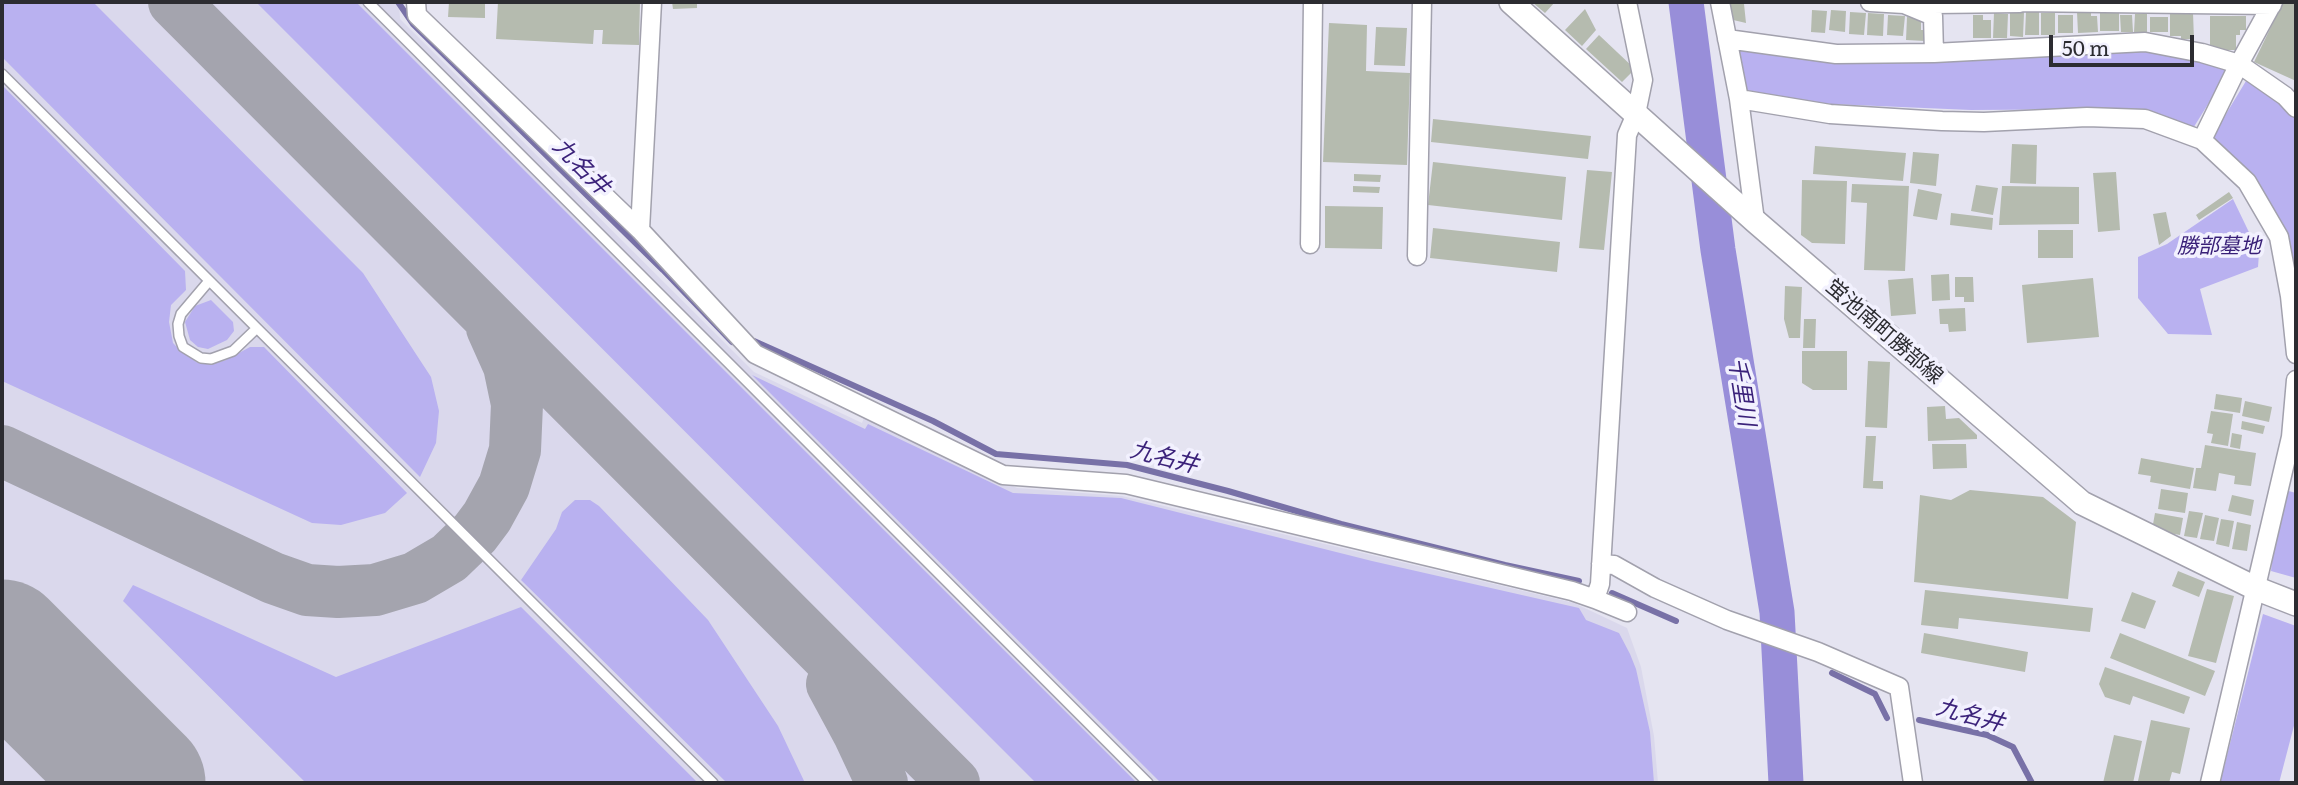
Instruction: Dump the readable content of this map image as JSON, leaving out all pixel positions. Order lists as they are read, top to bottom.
{
  "streets": {
    "street": ["蛍池南町勝部線"]
  },
  "water": ["九名井", "千里川"],
  "parks": ["勝部墓地"],
  "scale_bar": "50 m"
}
